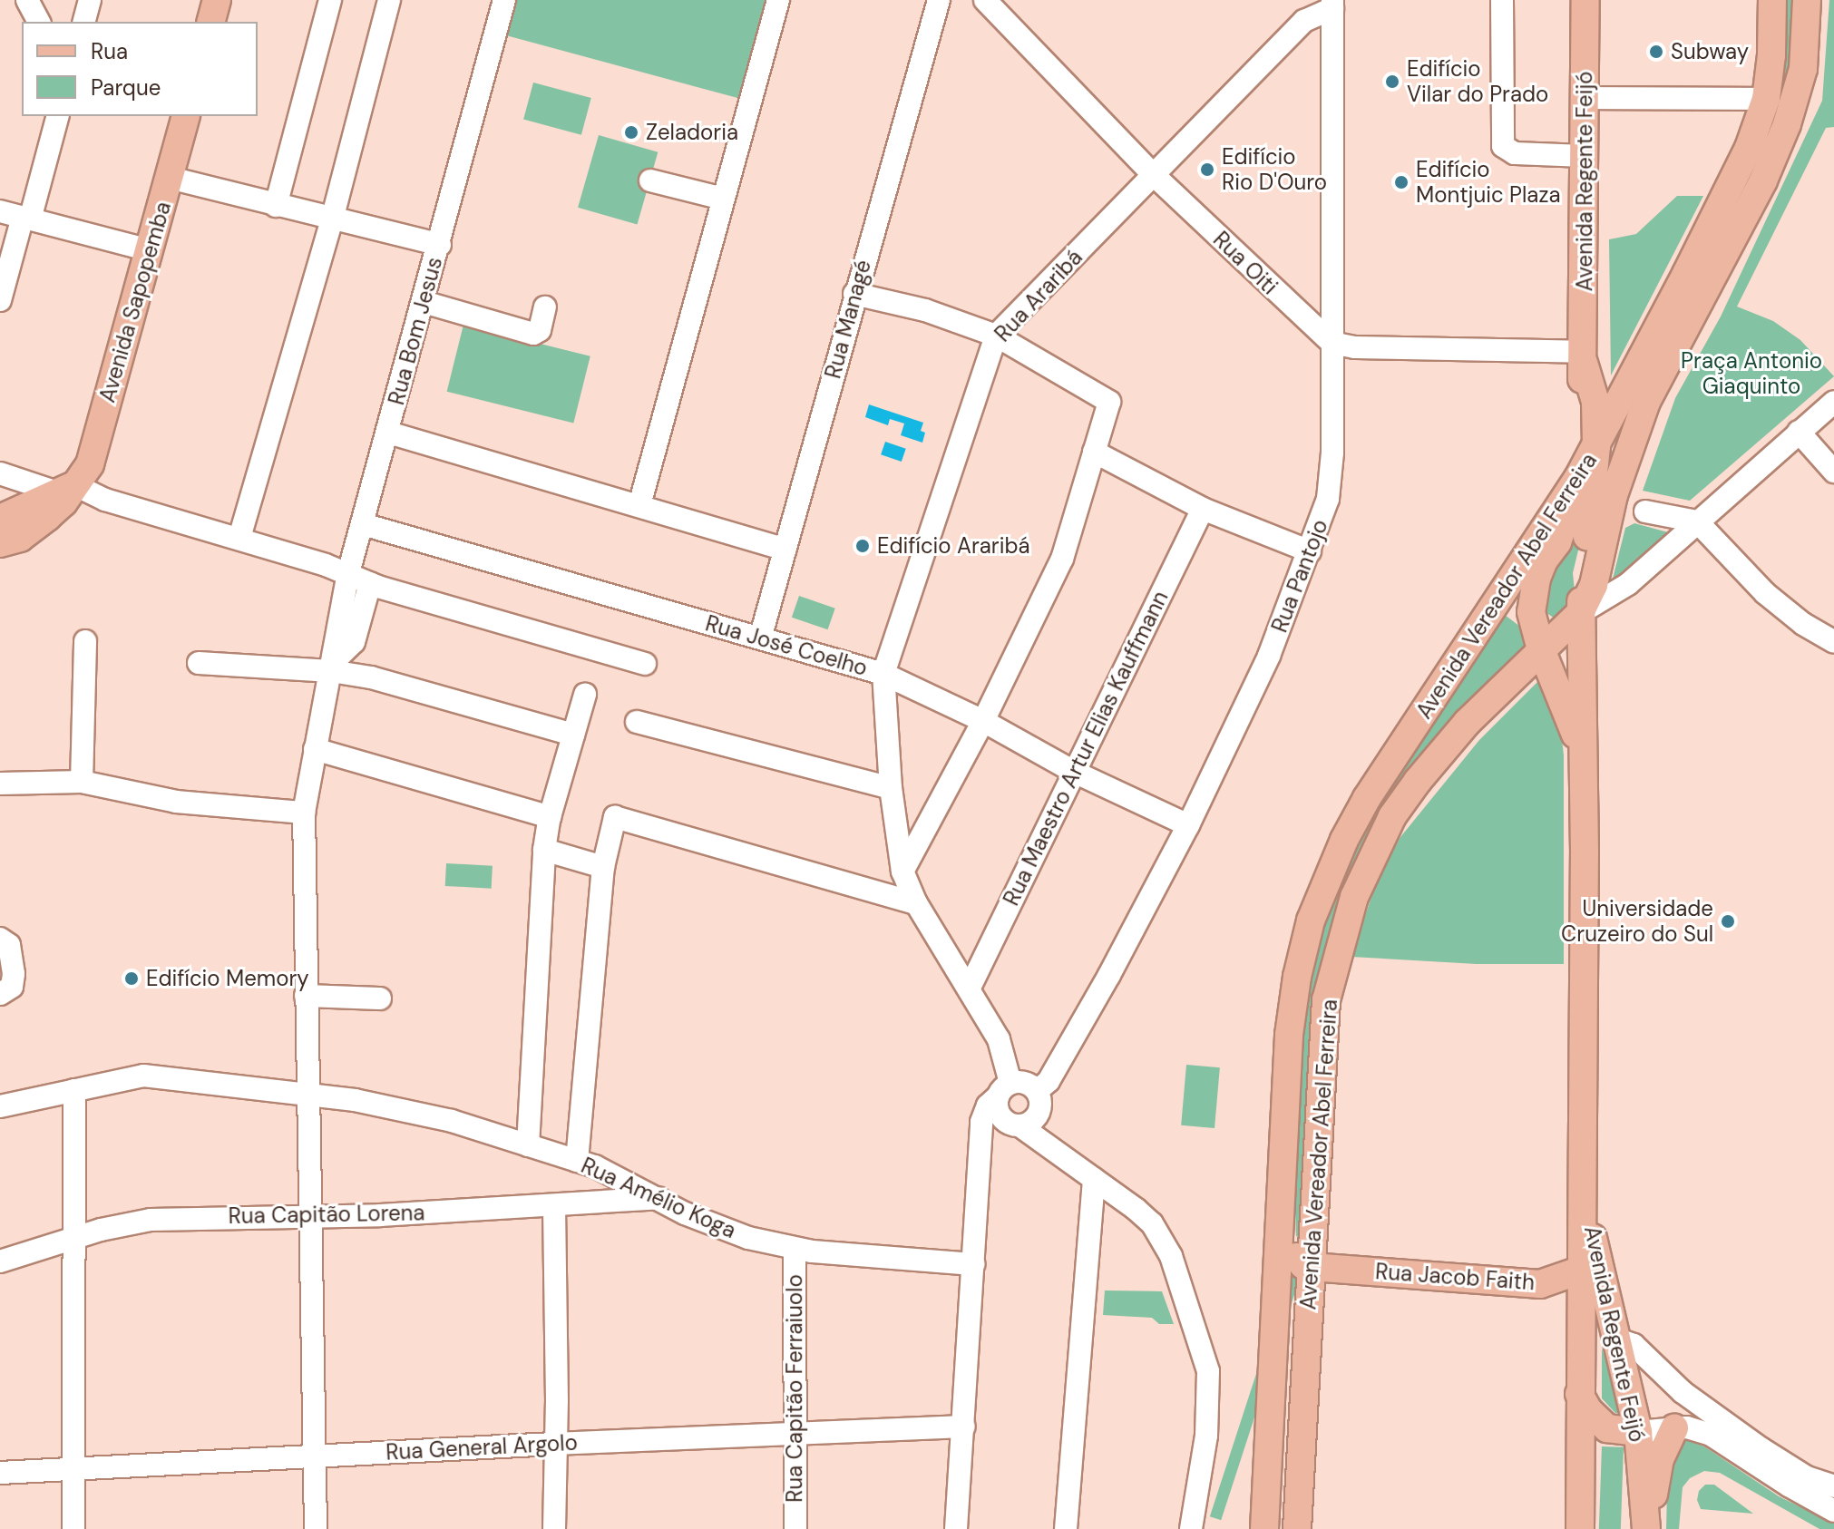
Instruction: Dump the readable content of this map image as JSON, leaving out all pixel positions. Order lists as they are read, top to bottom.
{
  "streets": {
    "main road": [
      "Avenida Regente Feijó",
      "Avenida Sapopemba",
      "Avenida Vereador Abel Ferreira",
      "Rua Jacob Faith"
    ],
    "street": [
      "Rua Oiti",
      "Rua Araribá",
      "Rua Managé",
      "Rua Bom Jesus",
      "Rua Pantojo",
      "Rua José Coelho",
      "Rua Maestro Artur Elias Kauffmann",
      "Rua Amélio Koga",
      "Rua Capitão Lorena",
      "Rua Capitão Ferraiuolo",
      "Rua General Argolo"
    ]
  },
  "crossings": [
    ["Avenida Regente Feijó", "Avenida Vereador Abel Ferreira"],
    ["Avenida Regente Feijó", "Rua Jacob Faith"],
    ["Rua Oiti", "Rua Araribá"],
    ["Rua Oiti", "Rua Pantojo"],
    ["Rua Araribá", "Rua Pantojo"],
    ["Rua Araribá", "Rua José Coelho"],
    ["Rua Managé", "Rua José Coelho"],
    ["Rua Bom Jesus", "Rua José Coelho"],
    ["Rua Bom Jesus", "Rua Amélio Koga"],
    ["Rua Bom Jesus", "Rua Capitão Lorena"],
    ["Rua Bom Jesus", "Rua General Argolo"],
    ["Rua Pantojo", "Rua José Coelho"],
    ["Avenida Vereador Abel Ferreira", "Rua Jacob Faith"],
    ["Rua José Coelho", "Rua Maestro Artur Elias Kauffmann"],
    ["Rua Amélio Koga", "Rua Capitão Lorena"],
    ["Rua Amélio Koga", "Rua Capitão Ferraiuolo"],
    ["Rua Capitão Ferraiuolo", "Rua General Argolo"]
  ],
  "parks": ["Praça Antonio Giaquinto"],
  "places": [
    "Subway",
    "Edifício Vilar do Prado",
    "Zeladoria",
    "Edifício Rio D'Ouro",
    "Edifício Montjuic Plaza",
    "Edifício Araribá",
    "Universidade Cruzeiro do Sul",
    "Edifício Memory"
  ],
  "legend": ["Rua", "Parque"]
}
